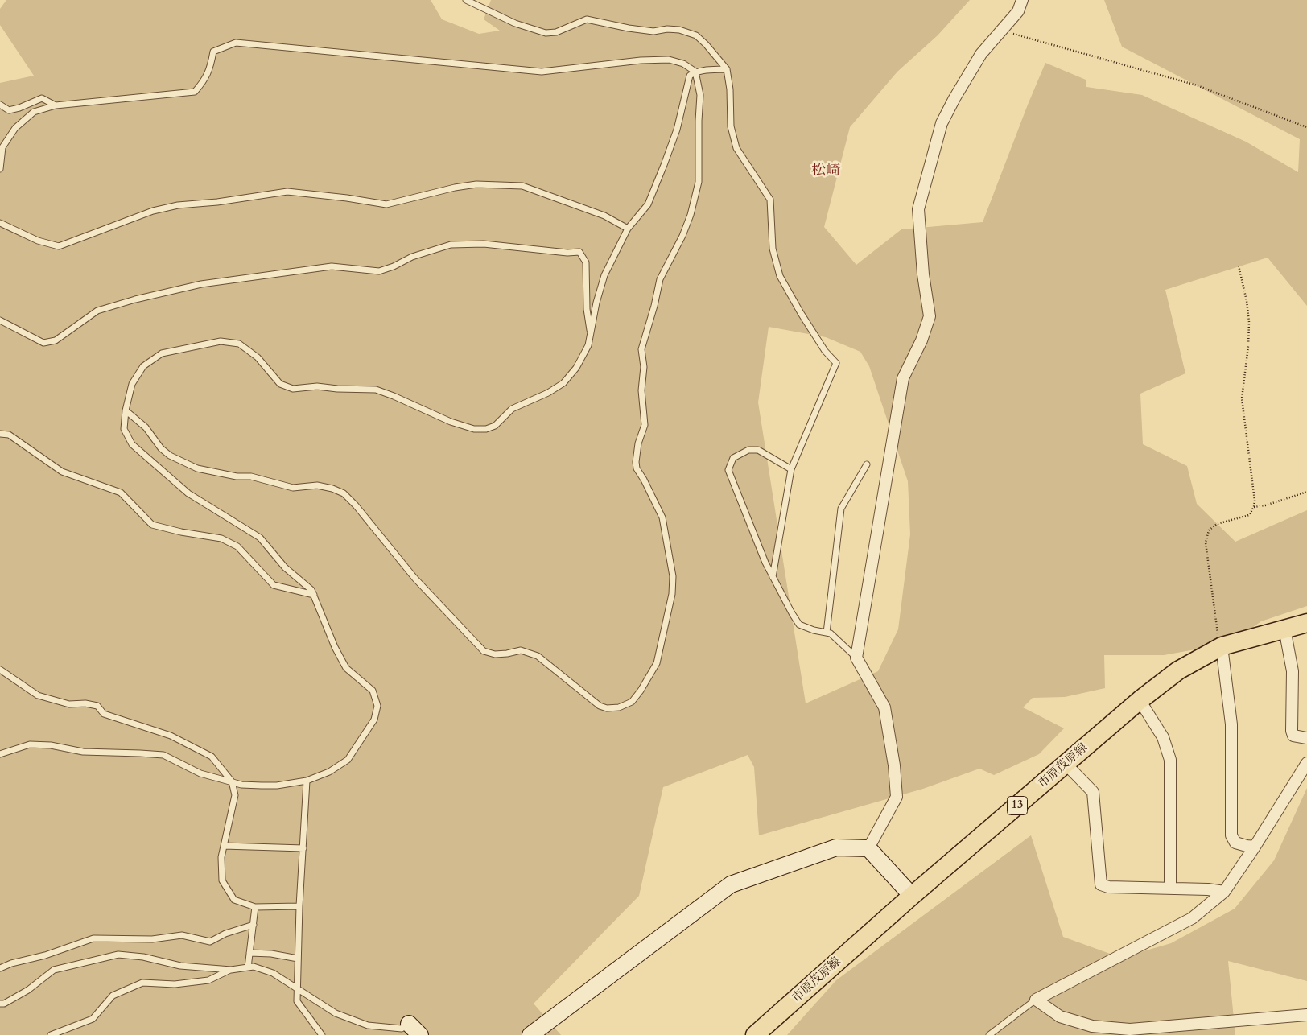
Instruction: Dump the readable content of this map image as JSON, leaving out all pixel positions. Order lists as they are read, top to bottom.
{
  "streets": {
    "main road": ["市原茂原線", "13"]
  },
  "districts": ["松崎"]
}
